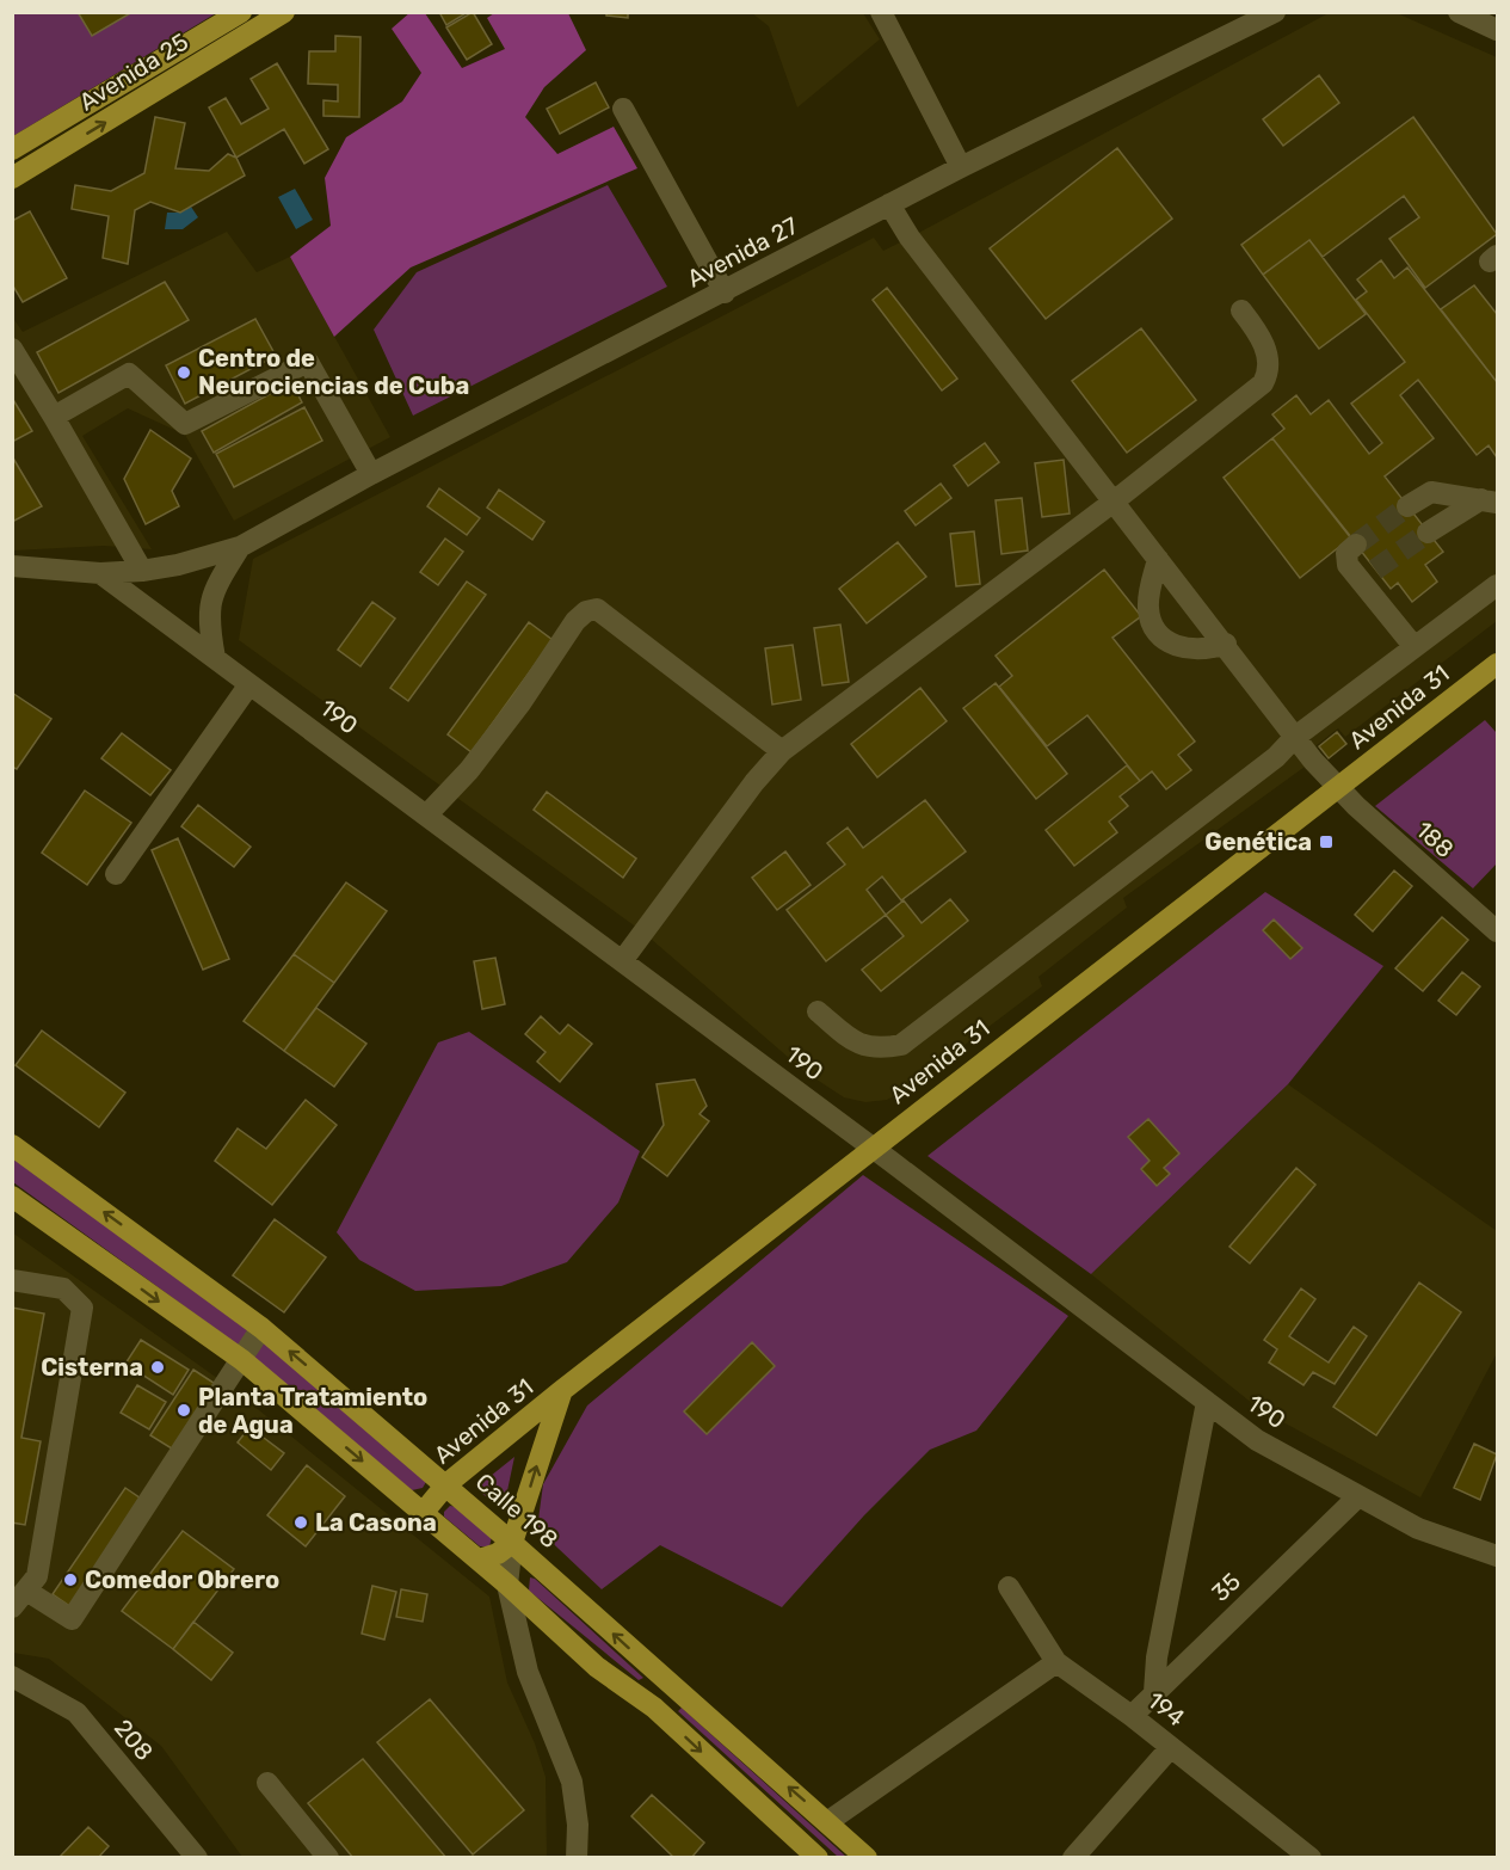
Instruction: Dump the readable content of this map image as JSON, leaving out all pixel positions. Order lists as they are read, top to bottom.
{
  "streets": {
    "main road": ["Avenida 25", "Avenida 31", "Calle 198"],
    "street": [
      "Avenida 27",
      "190",
      "188",
      "35",
      "194",
      "208"
    ]
  },
  "crossings": [
    ["Avenida 27", "190"],
    ["Avenida 27", "188"],
    ["Avenida 31", "190"],
    ["Avenida 31", "188"],
    ["Avenida 31", "Calle 198"],
    ["190", "35"],
    ["35", "194"]
  ],
  "places": {
    "other": [
      "Centro de Neurociencias de Cuba",
      "Cisterna",
      "Planta Tratamiento de Agua",
      "La Casona",
      "Comedor Obrero"
    ],
    "transit": ["Genética"]
  }
}
